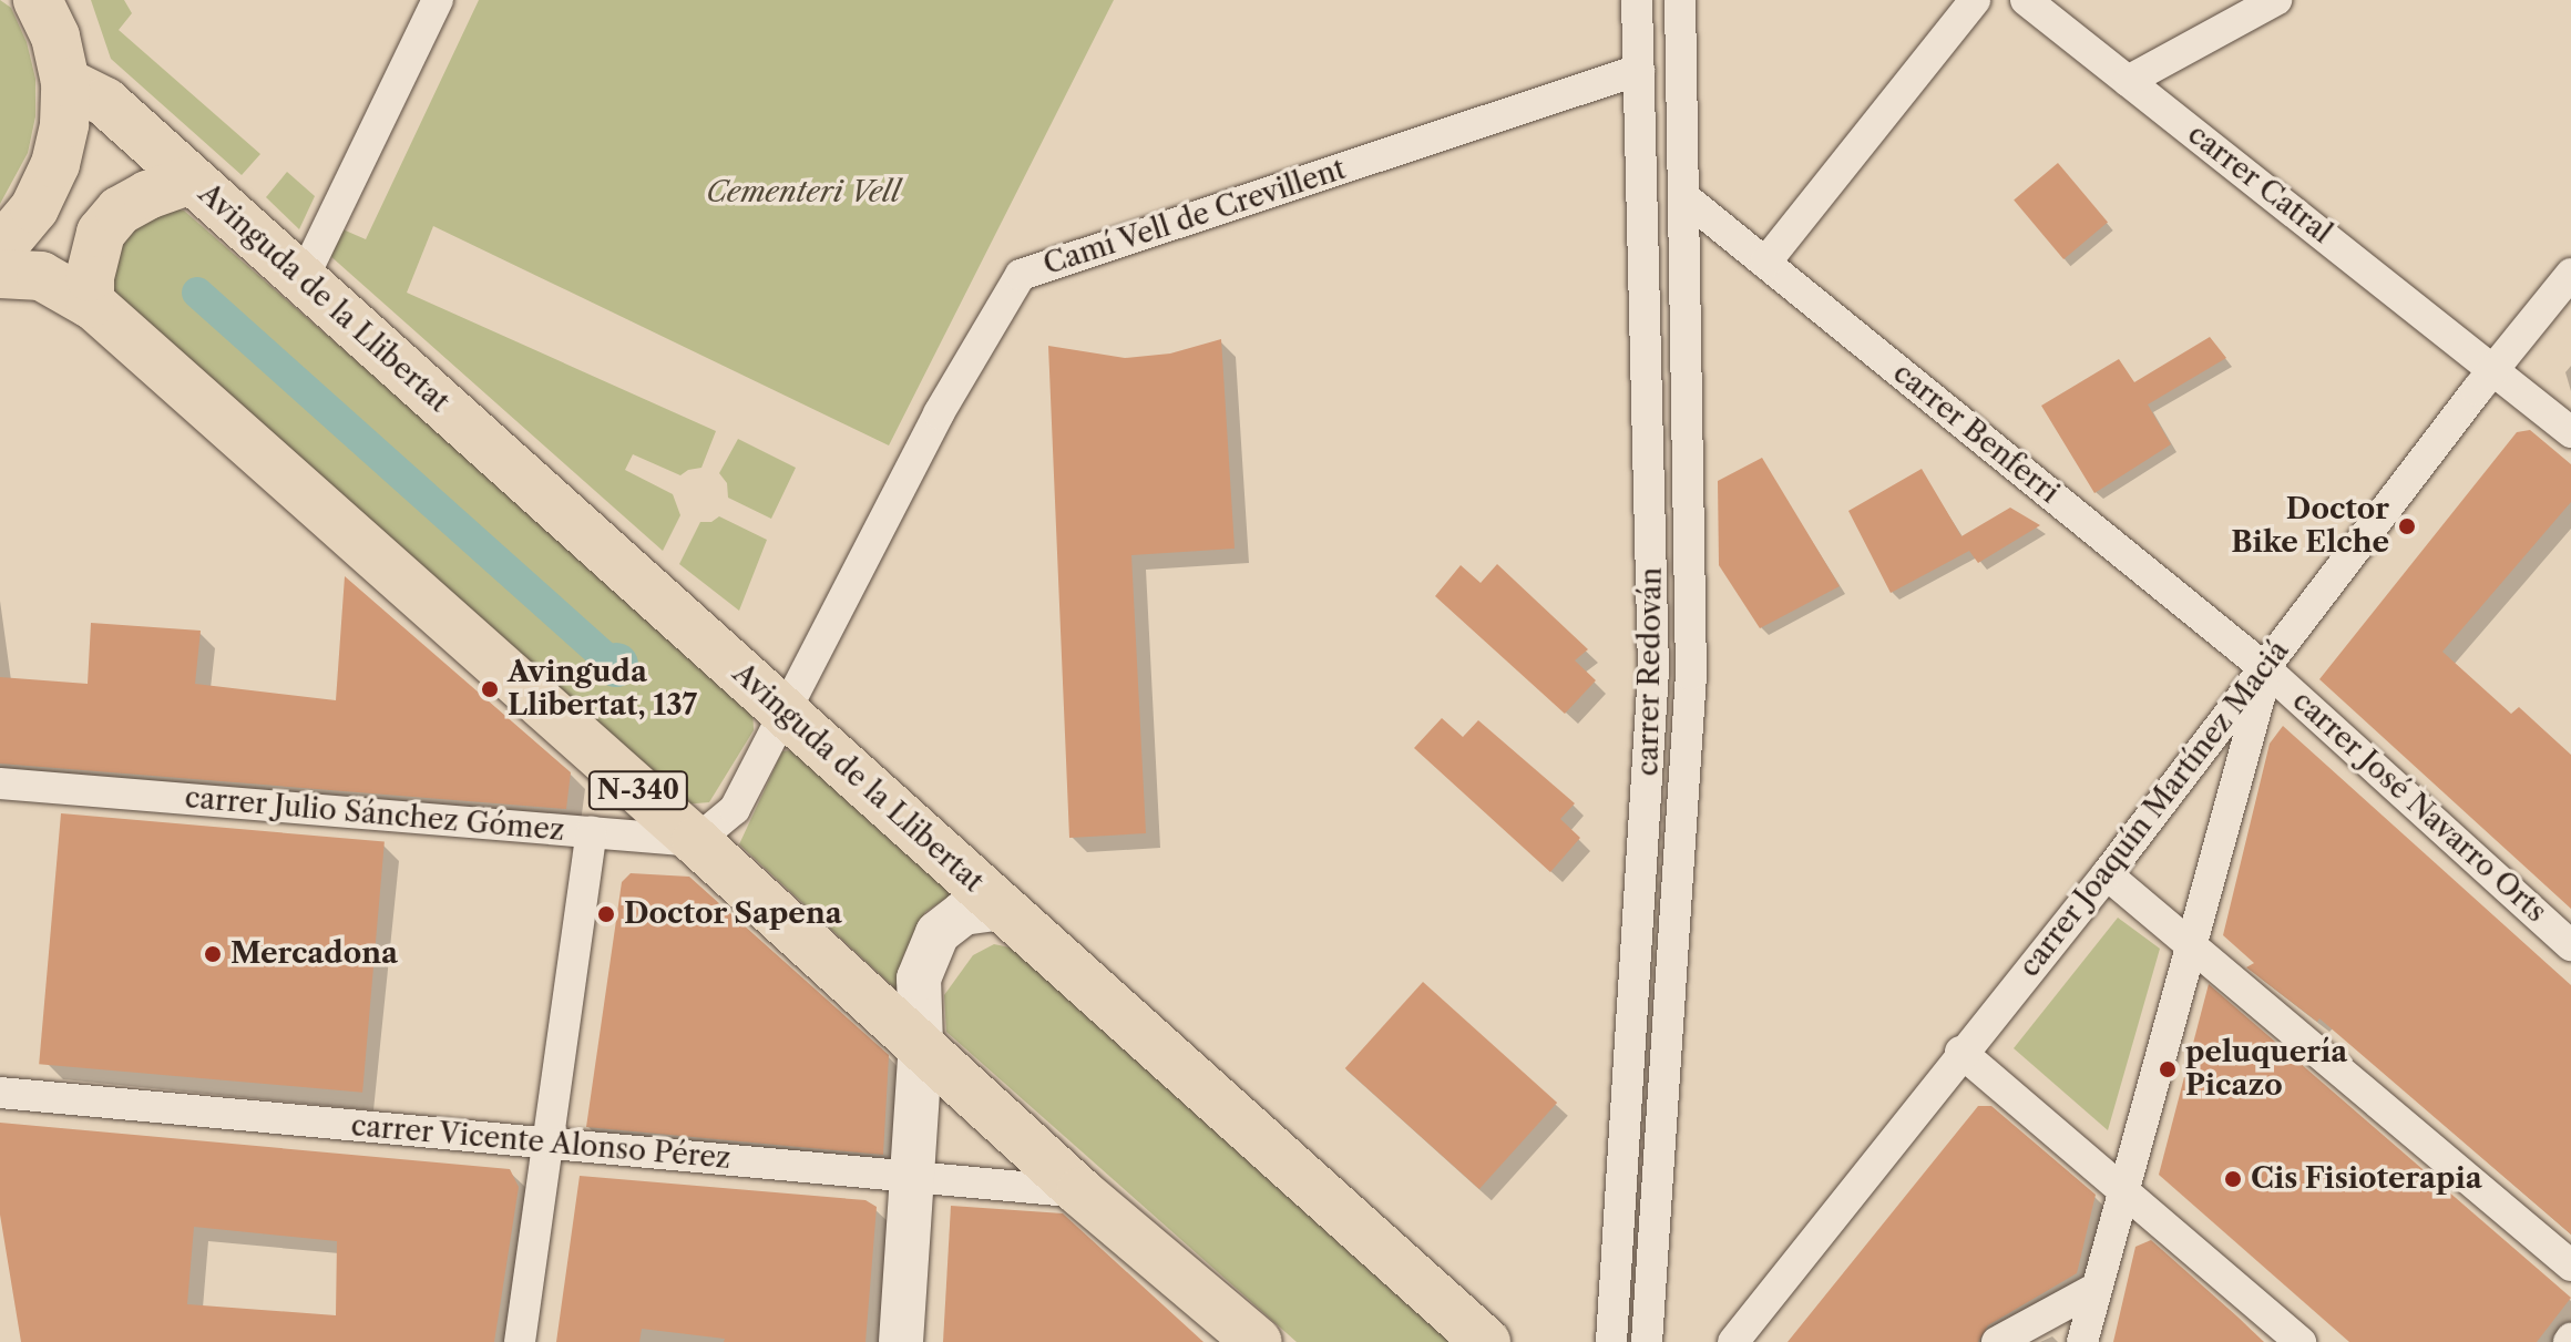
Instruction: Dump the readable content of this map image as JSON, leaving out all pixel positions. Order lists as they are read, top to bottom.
{
  "streets": {
    "highway": ["Avinguda de la Llibertat", "N-340"],
    "street": [
      "carrer Catral",
      "Camí Vell de Crevillent",
      "carrer Benferri",
      "carrer Redován",
      "carrer José Navarro Orts",
      "carrer Joaquín Martínez Maciá",
      "carrer Julio Sánchez Gómez",
      "carrer Vicente Alonso Pérez"
    ]
  },
  "crossings": [
    ["carrer Catral", "carrer Joaquín Martínez Maciá"],
    ["Camí Vell de Crevillent", "Avinguda de la Llibertat"],
    ["Camí Vell de Crevillent", "carrer Redován"],
    ["carrer Benferri", "carrer Redován"],
    ["carrer Benferri", "carrer José Navarro Orts"],
    ["carrer Benferri", "carrer Joaquín Martínez Maciá"],
    ["N-340", "carrer Julio Sánchez Gómez"],
    ["N-340", "carrer Vicente Alonso Pérez"],
    ["carrer José Navarro Orts", "carrer Joaquín Martínez Maciá"]
  ],
  "parks": ["Cementeri Vell"],
  "places": [
    "Doctor Bike Elche",
    "Avinguda Llibertat, 137",
    "Doctor Sapena",
    "Mercadona",
    "peluquería Picazo",
    "Cis Fisioterapia"
  ]
}
